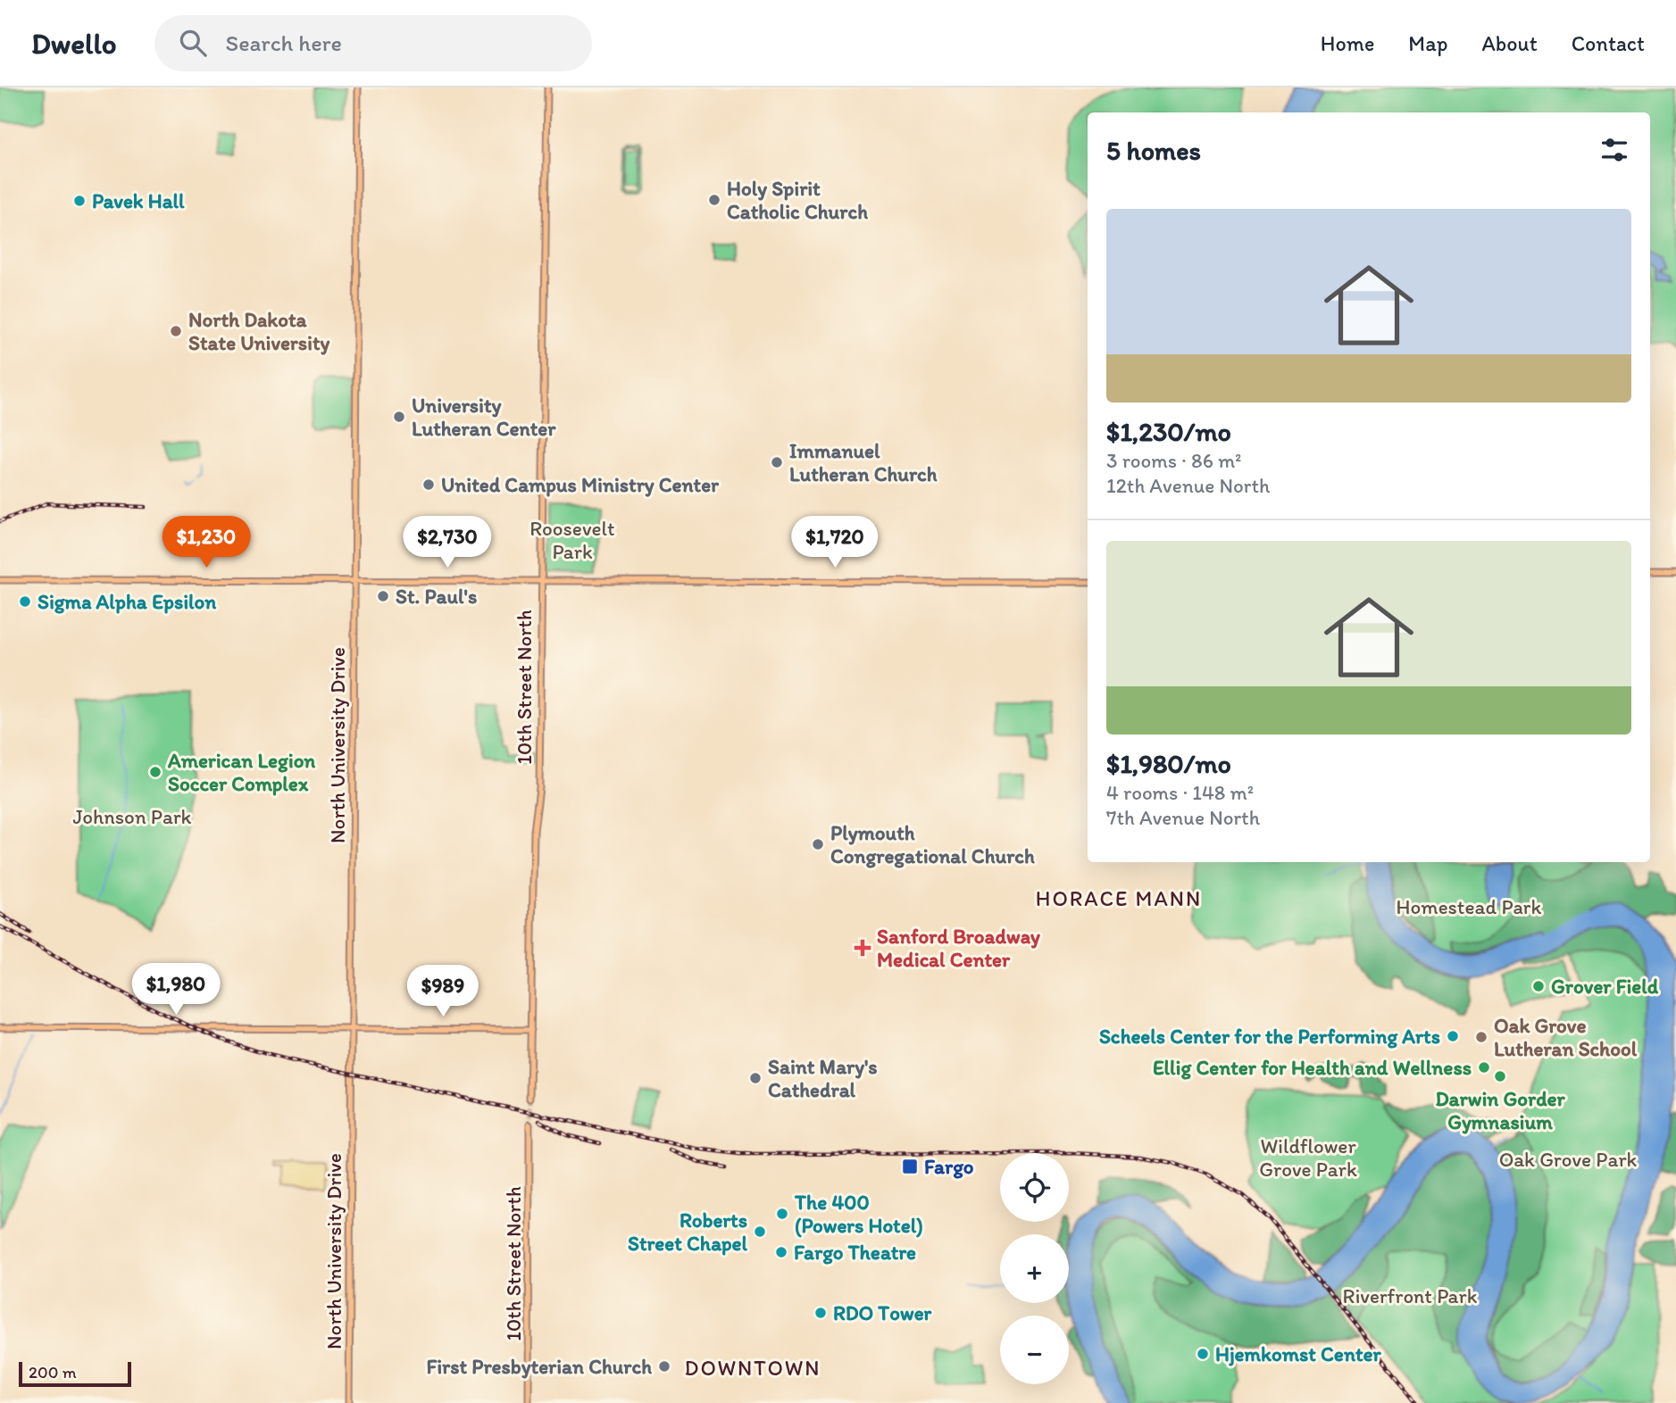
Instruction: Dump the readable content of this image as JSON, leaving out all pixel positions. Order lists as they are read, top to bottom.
{
  "streets": {
    "main road": ["10th Street North", "North University Drive"]
  },
  "districts": ["HORACE MANN", "DOWNTOWN"],
  "parks": [
    "Roosevelt Park",
    "Johnson Park",
    "Homestead Park",
    "Wildflower Grove Park",
    "Oak Grove Park",
    "Riverfront Park"
  ],
  "places": {
    "other": [
      "Holy Spirit Catholic Church",
      "Pavek Hall",
      "North Dakota State University",
      "University Lutheran Center",
      "Immanuel Lutheran Church",
      "United Campus Ministry Center",
      "St. Paul's",
      "Sigma Alpha Epsilon",
      "American Legion Soccer Complex",
      "Plymouth Congregational Church",
      "Grover Field",
      "Scheels Center for the Performing Arts",
      "Oak Grove Lutheran School",
      "Ellig Center for Health and Wellness",
      "Darwin Gorder Gymnasium",
      "Saint Mary's Cathedral",
      "The 400 (Powers Hotel)",
      "Roberts Street Chapel",
      "Fargo Theatre",
      "RDO Tower",
      "Hjemkomst Center",
      "First Presbyterian Church"
    ],
    "health": ["Sanford Broadway Medical Center"],
    "transit": ["Fargo"]
  },
  "scale_bar": "200 m",
  "page": {
    "header": "Dwello",
    "search": "Search here",
    "nav": [
      "Home",
      "Map",
      "About",
      "Contact"
    ],
    "heading": "5 homes",
    "list": [
      {
        "name": "$1,230/mo",
        "note": "3 rooms · 86 m² · 12th Avenue North"
      },
      {
        "name": "$1,980/mo",
        "note": "4 rooms · 148 m² · 7th Avenue North"
      }
    ],
    "price": [
      "$1,230",
      "$2,730",
      "$1,720",
      "$1,980",
      "$989"
    ],
    "map_buttons": ["+", "−"],
    "scale": "200 m"
  }
}
